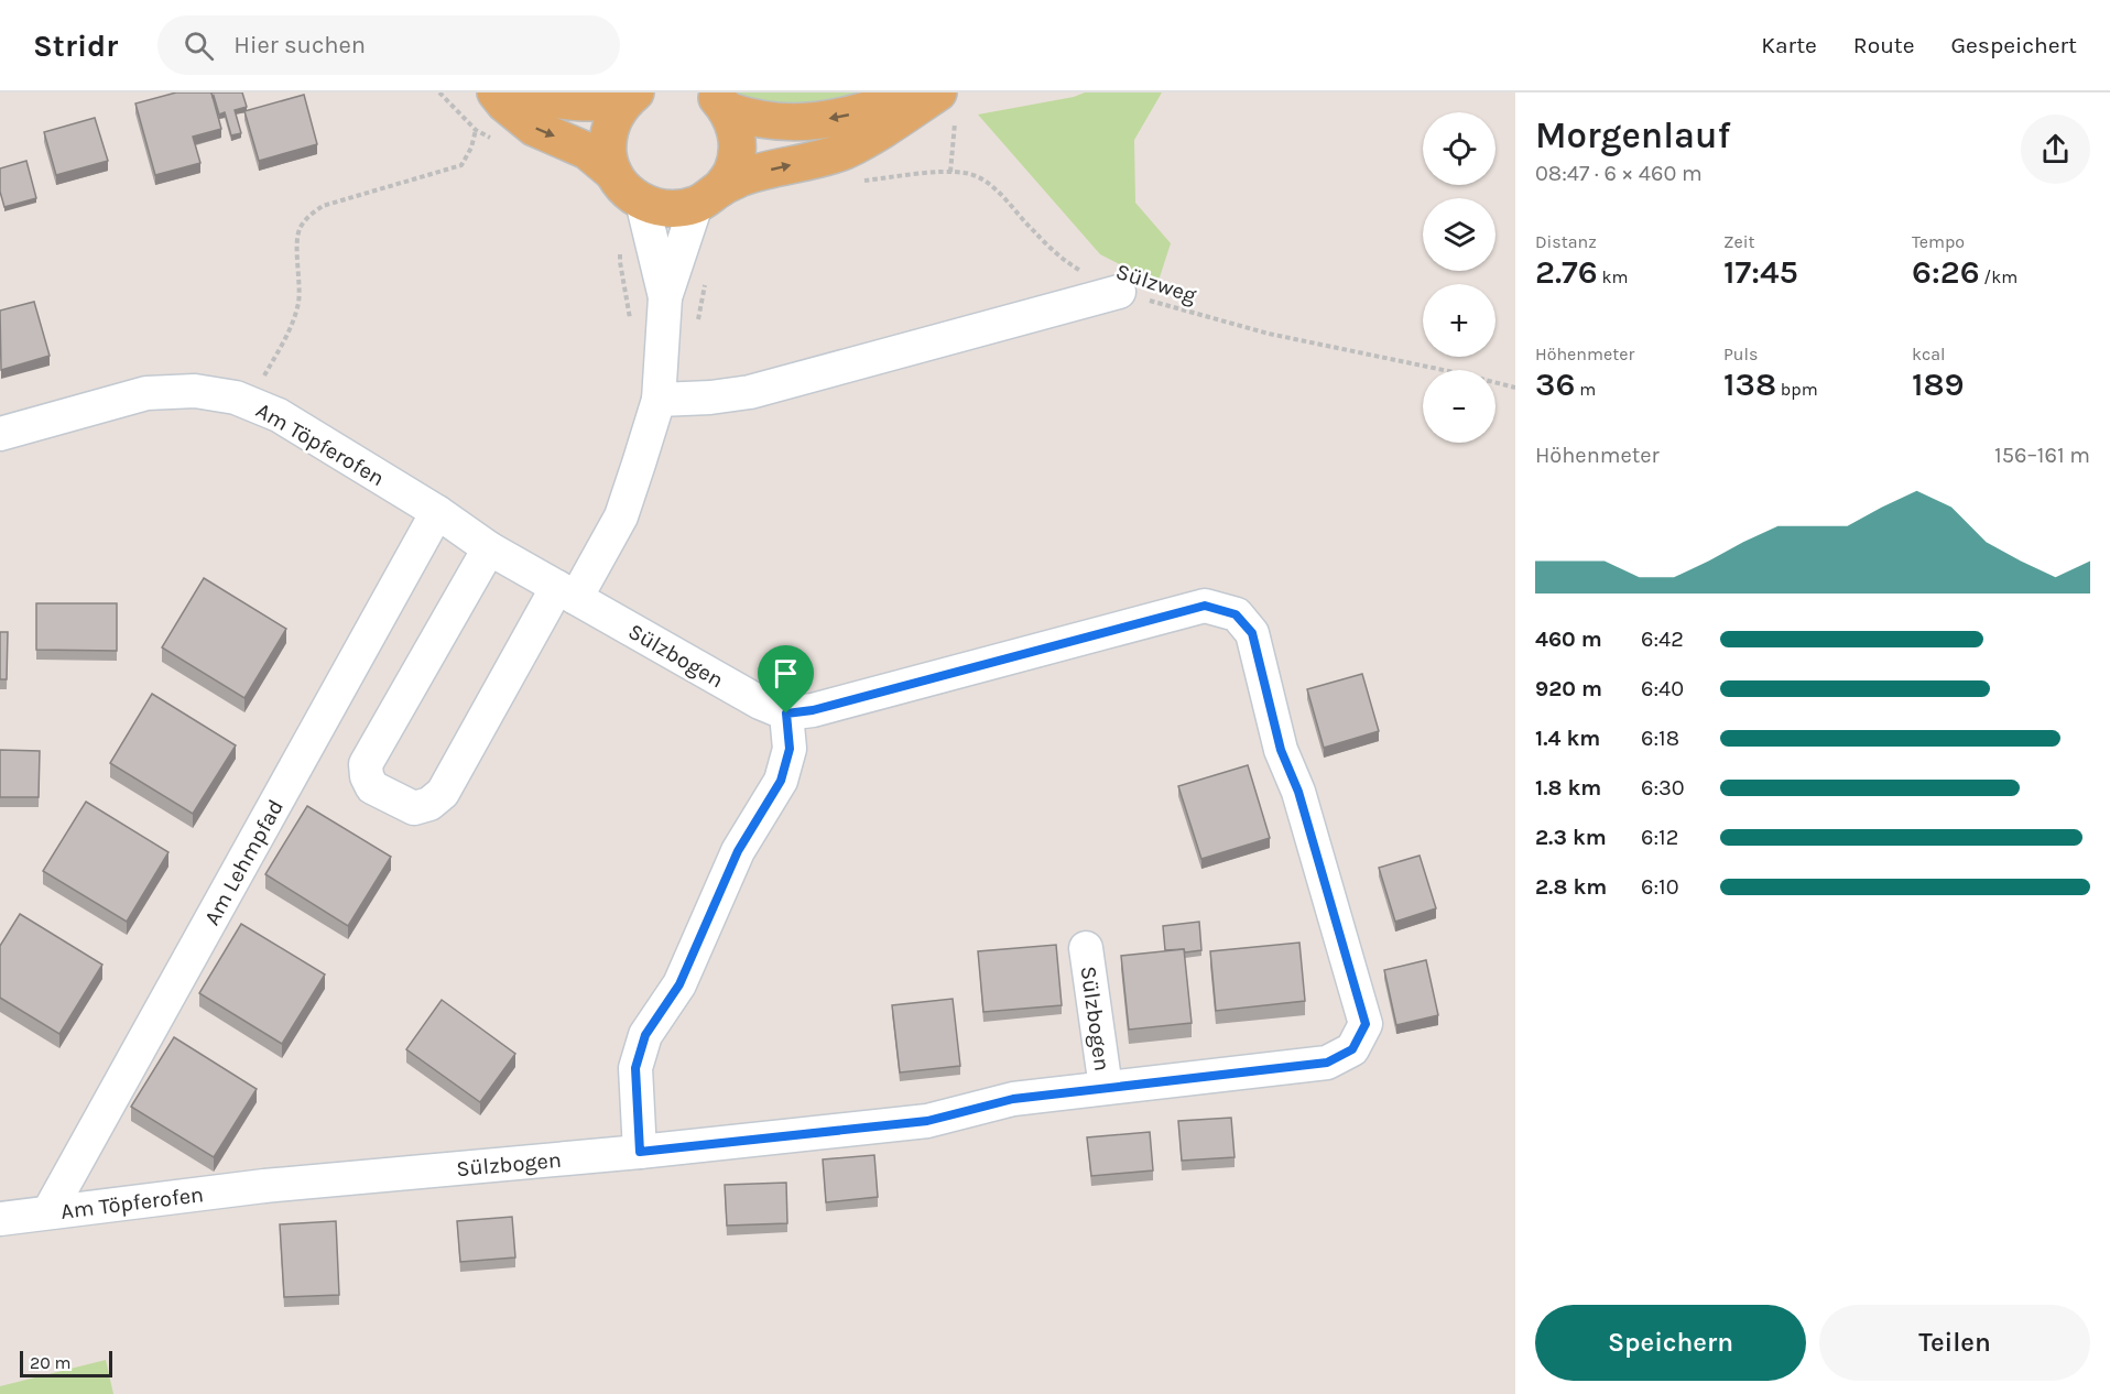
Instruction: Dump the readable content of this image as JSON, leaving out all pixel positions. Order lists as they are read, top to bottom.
{
  "streets": {
    "street": ["Am Töpferofen", "Sülzbogen", "Am Lehmpfad"],
    "path": ["Sülzweg"]
  },
  "crossings": [
    ["Am Töpferofen", "Sülzbogen"],
    ["Am Töpferofen", "Am Lehmpfad"]
  ],
  "scale_bar": "20 m",
  "page": {
    "header": "Stridr",
    "search": "Hier suchen",
    "nav": ["Karte", "Route", "Gespeichert"],
    "heading": ["Morgenlauf", "08:47 · 6 × 460 m"],
    "map_buttons": ["+", "−"],
    "stats": [
      ["Distanz", "2.76 km"],
      ["Zeit", "17:45"],
      ["Tempo", "6:26 /km"],
      ["Höhenmeter", "36 m"],
      ["Puls", "138 bpm"],
      ["kcal", "189"]
    ],
    "chart": ["Höhenmeter", "156–161 m"],
    "list": [
      {
        "name": "460 m",
        "note": "6:42"
      },
      {
        "name": "920 m",
        "note": "6:40"
      },
      {
        "name": "1.4 km",
        "note": "6:18"
      },
      {
        "name": "1.8 km",
        "note": "6:30"
      },
      {
        "name": "2.3 km",
        "note": "6:12"
      },
      {
        "name": "2.8 km",
        "note": "6:10"
      }
    ],
    "buttons": ["Speichern", "Teilen"],
    "scale": "20 m"
  }
}
